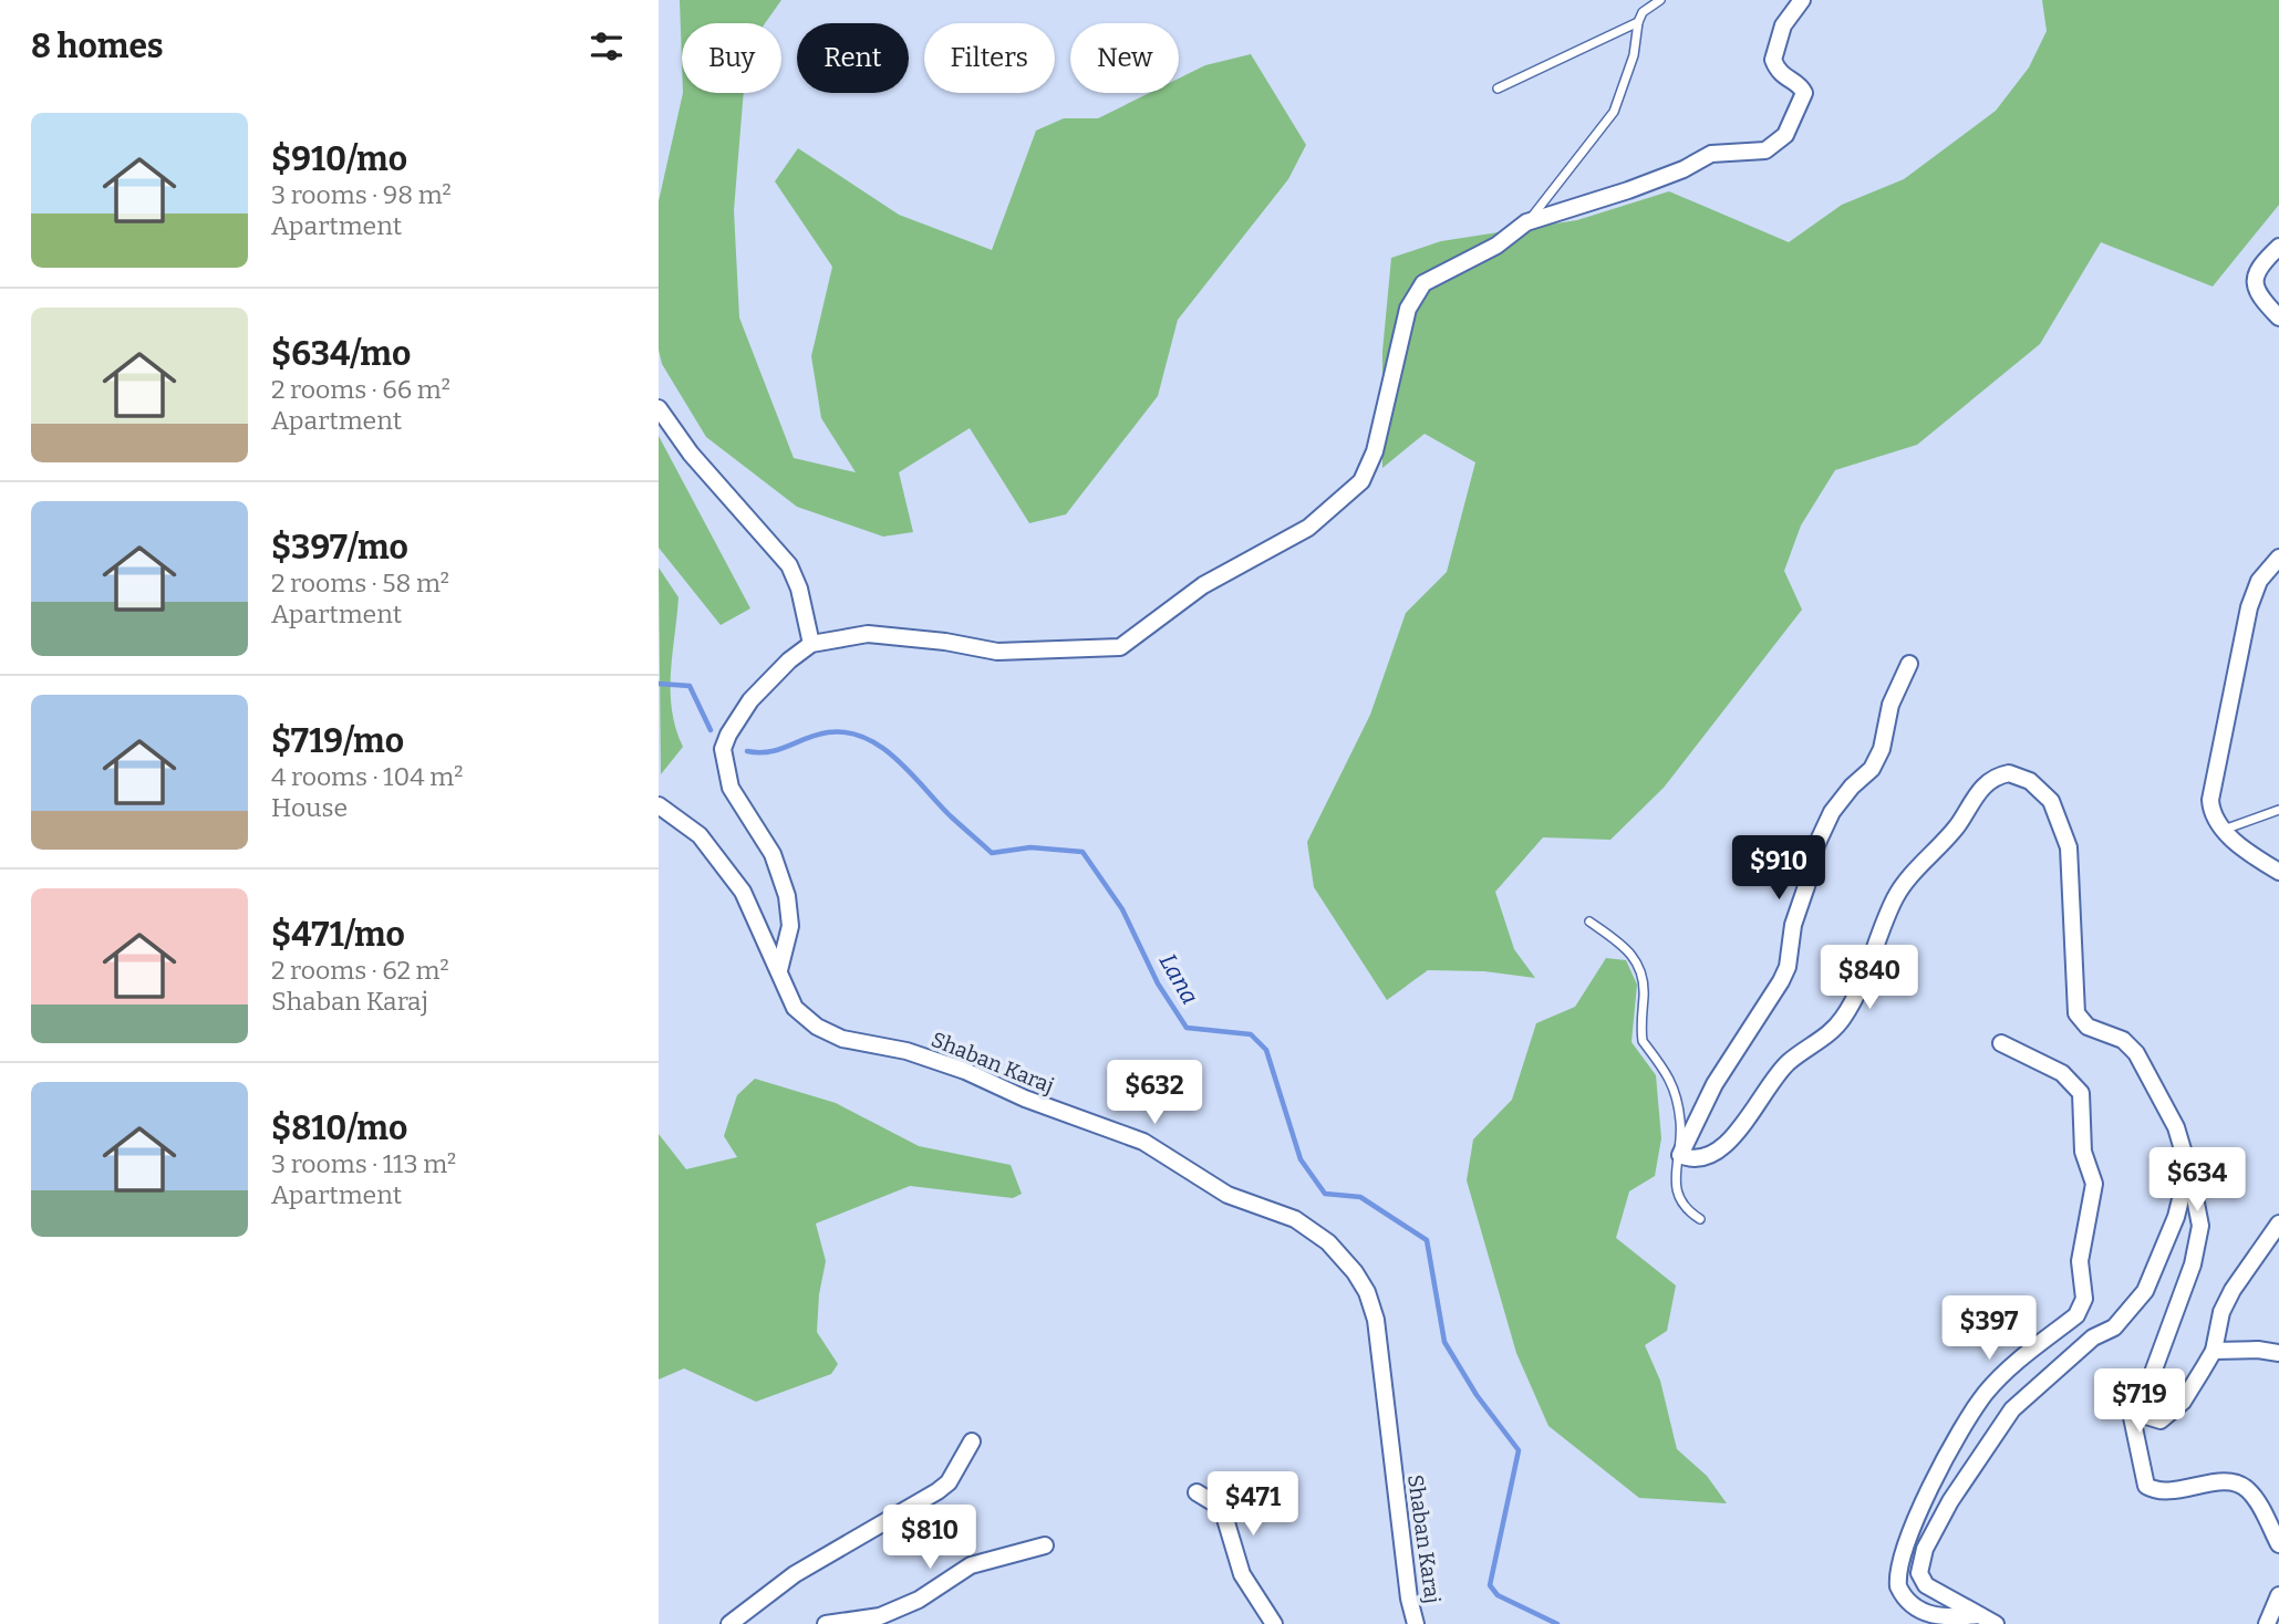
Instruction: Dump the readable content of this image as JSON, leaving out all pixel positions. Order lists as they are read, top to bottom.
{
  "streets": {
    "street": ["Shaban Karaj"]
  },
  "water": ["Lana"],
  "page": {
    "heading": "8 homes",
    "chip": [
      "Buy",
      "Rent",
      "Filters",
      "New"
    ],
    "list": [
      {
        "name": "$910/mo",
        "note": "3 rooms · 98 m² · Apartment"
      },
      {
        "name": "$634/mo",
        "note": "2 rooms · 66 m² · Apartment"
      },
      {
        "name": "$397/mo",
        "note": "2 rooms · 58 m² · Apartment"
      },
      {
        "name": "$719/mo",
        "note": "4 rooms · 104 m² · House"
      },
      {
        "name": "$471/mo",
        "note": "2 rooms · 62 m² · Shaban Karaj"
      },
      {
        "name": "$810/mo",
        "note": "3 rooms · 113 m² · Apartment"
      }
    ],
    "price": [
      "$910",
      "$840",
      "$632",
      "$634",
      "$397",
      "$719",
      "$471",
      "$810"
    ]
  }
}
